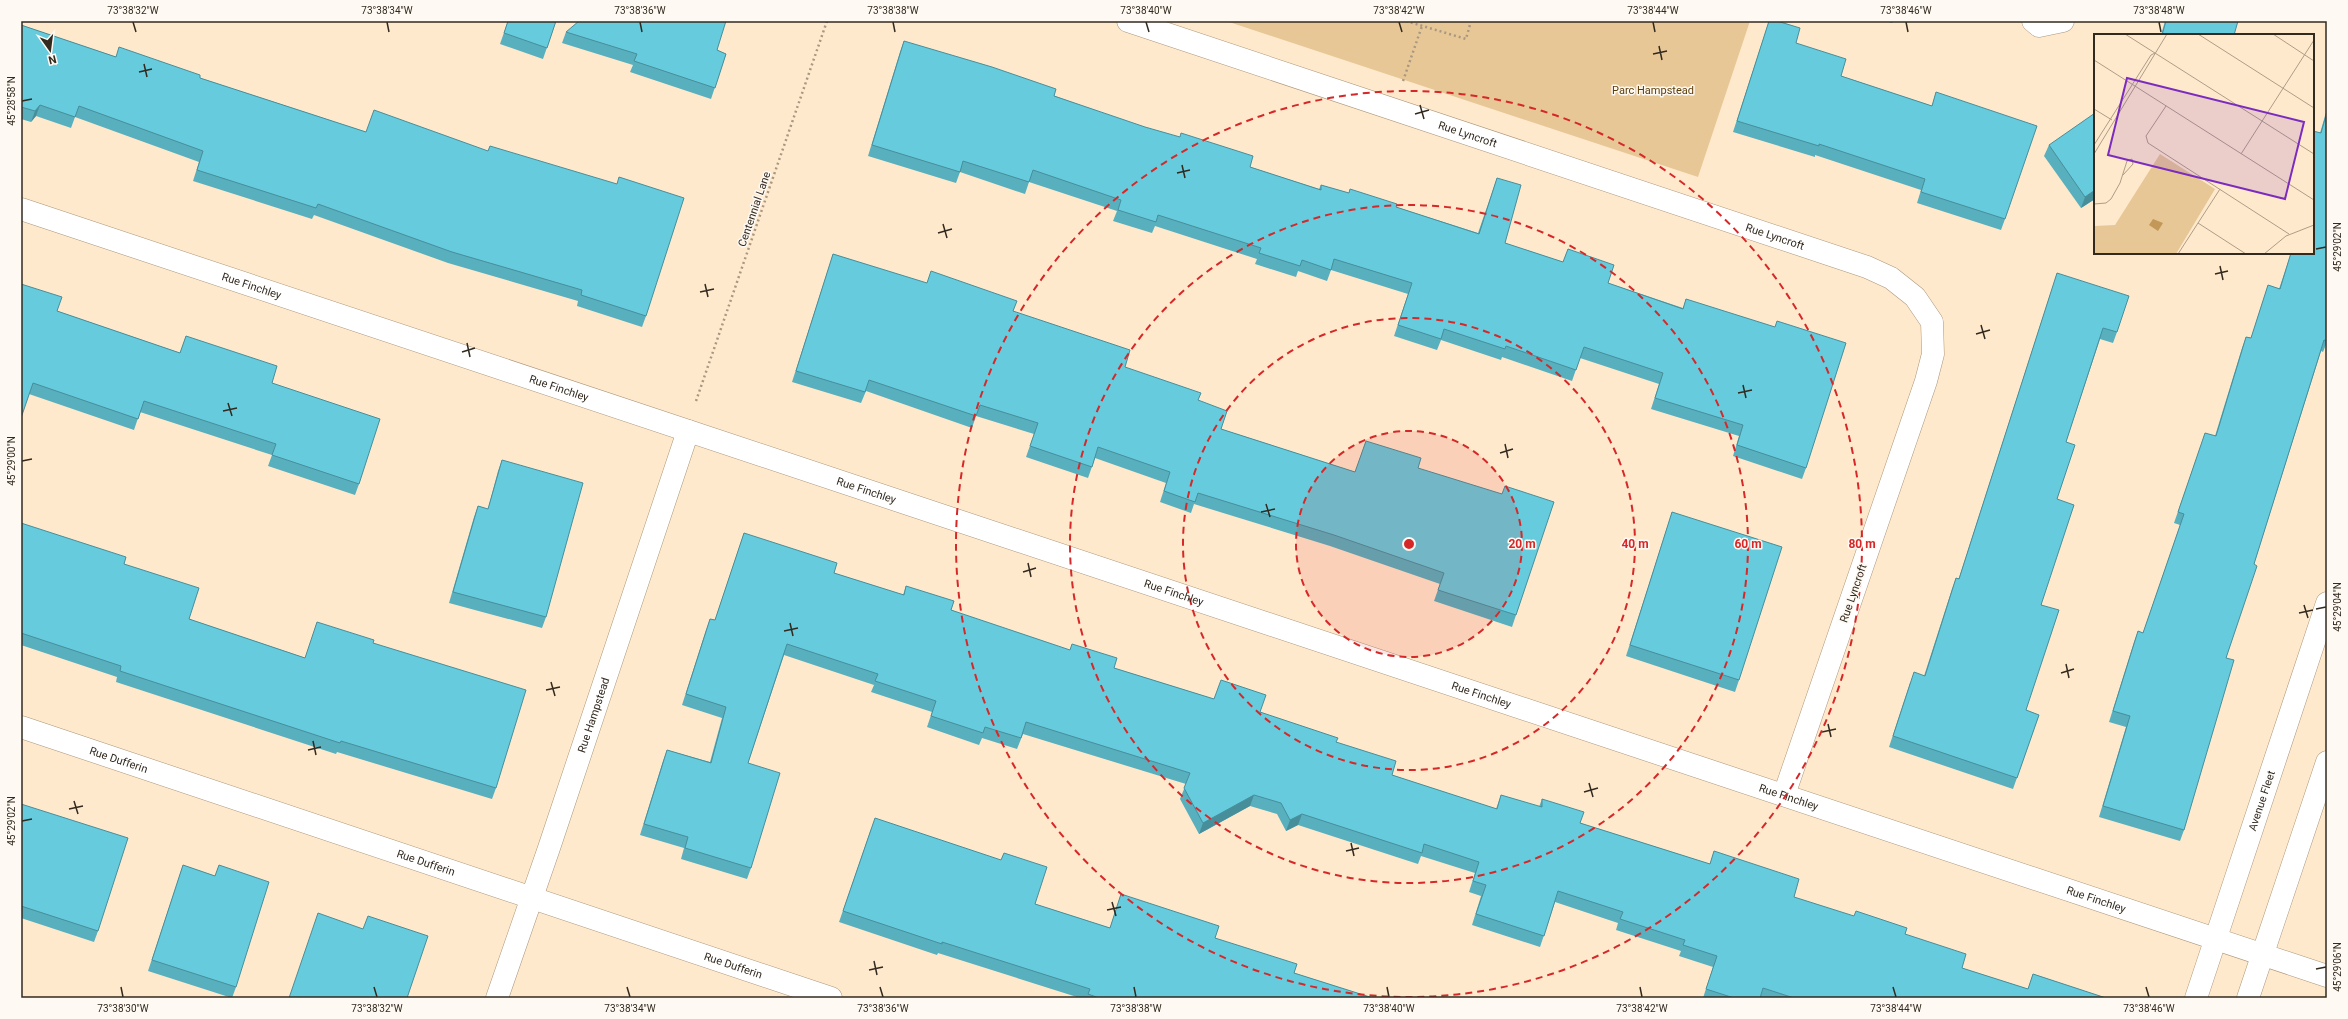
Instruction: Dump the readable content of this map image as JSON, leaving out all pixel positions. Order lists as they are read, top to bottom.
{
  "streets": {
    "street": [
      "Rue Lyncroft",
      "Rue Finchley",
      "Rue Hampstead",
      "Rue Dufferin",
      "Avenue Fleet"
    ],
    "path": ["Centennial Lane"]
  },
  "crossings": [
    ["Rue Lyncroft", "Rue Finchley"],
    ["Rue Finchley", "Rue Hampstead"],
    ["Rue Finchley", "Avenue Fleet"],
    ["Rue Hampstead", "Rue Dufferin"]
  ],
  "parks": ["Parc Hampstead"],
  "north": "bottom",
  "coordinates": [
    "73°38'32\"W",
    "73°38'34\"W",
    "73°38'36\"W",
    "73°38'38\"W",
    "73°38'40\"W",
    "73°38'42\"W",
    "73°38'44\"W",
    "73°38'46\"W",
    "73°38'48\"W",
    "45°28'58\"N",
    "45°29'02\"N",
    "45°29'00\"N",
    "45°29'04\"N",
    "45°29'06\"N",
    "73°38'30\"W"
  ],
  "rings": [
    "20 m",
    "40 m",
    "60 m",
    "80 m"
  ]
}
